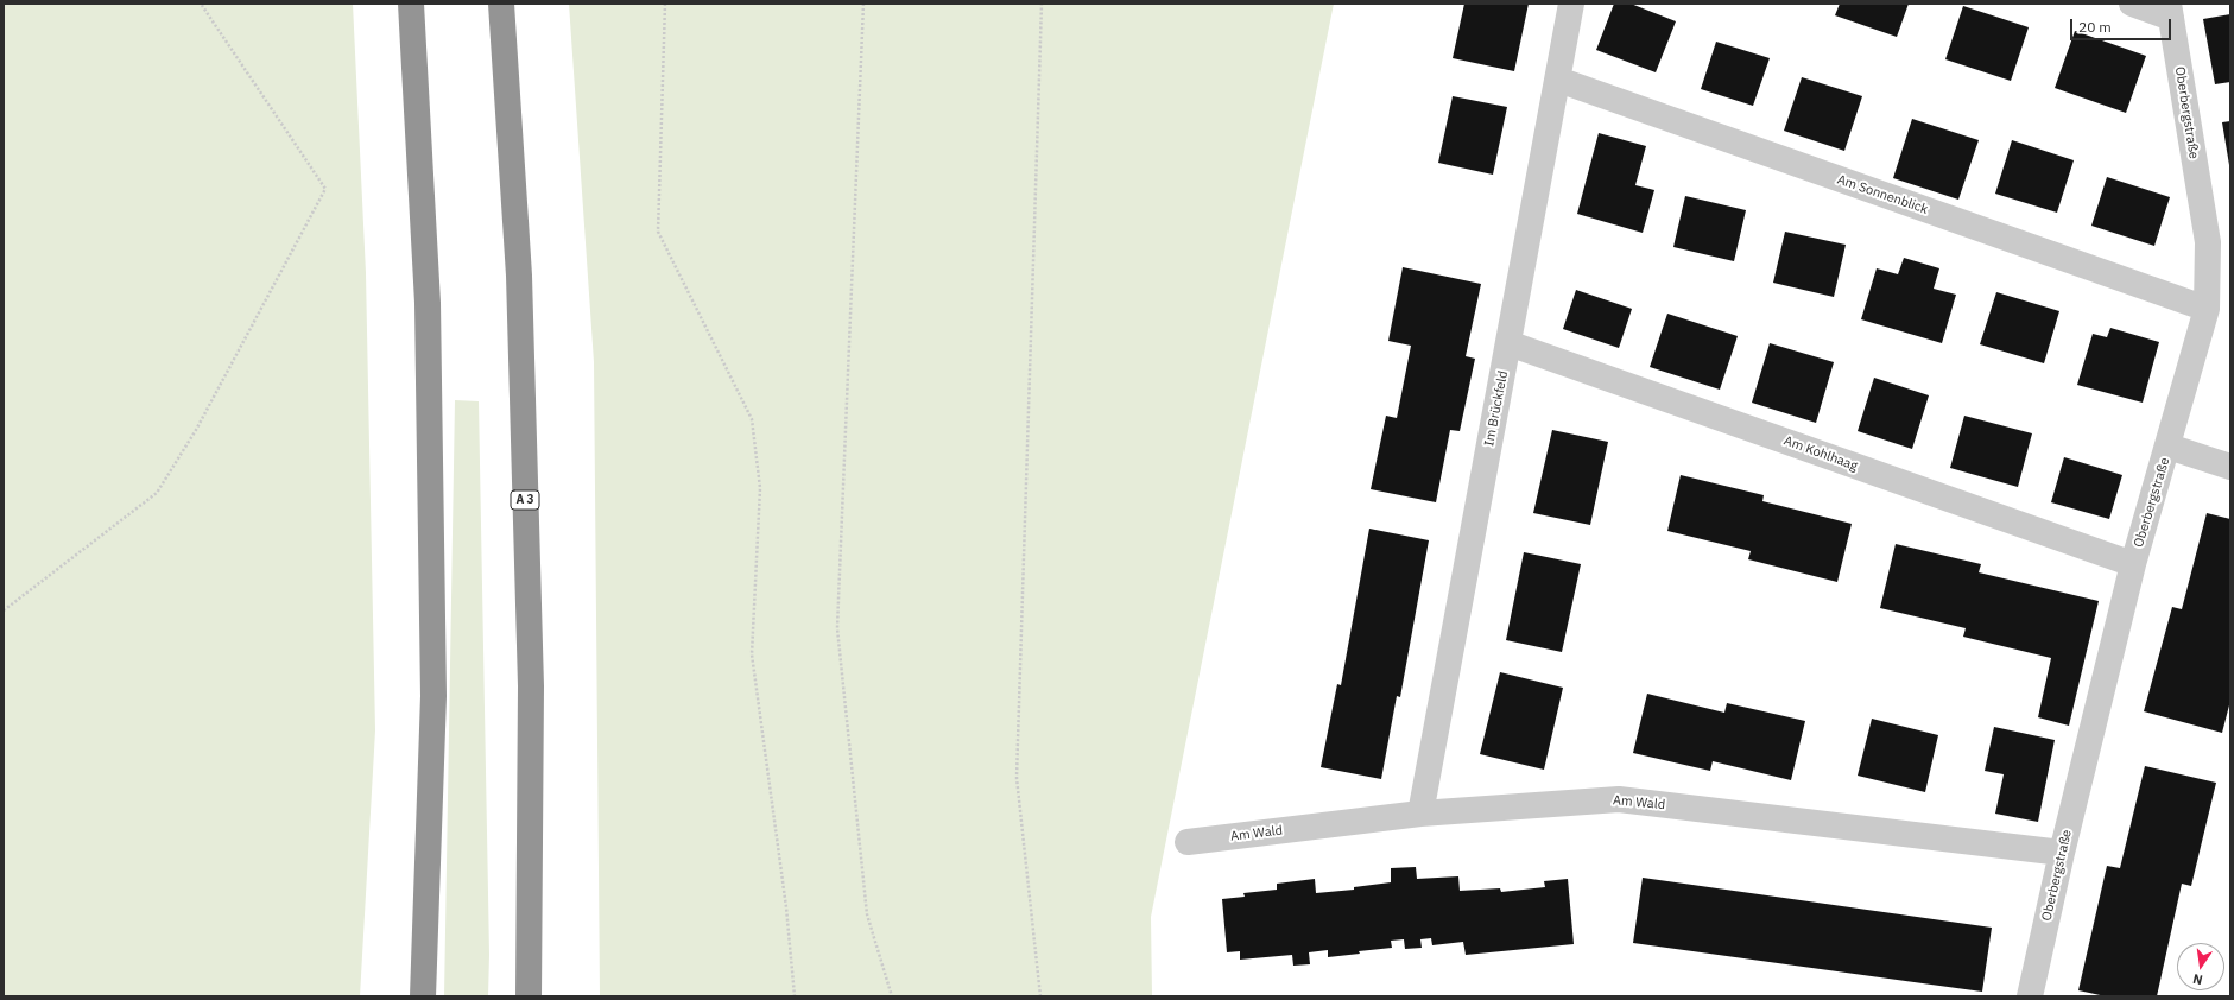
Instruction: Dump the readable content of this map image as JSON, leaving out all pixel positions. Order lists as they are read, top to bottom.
{
  "streets": {
    "highway": ["A 3"],
    "street": [
      "Oberbergstraße",
      "Am Sonnenblick",
      "Im Brückfeld",
      "Am Kohlhaag",
      "Am Wald"
    ]
  },
  "crossings": [
    ["Oberbergstraße", "Am Sonnenblick"],
    ["Oberbergstraße", "Am Kohlhaag"],
    ["Oberbergstraße", "Am Wald"],
    ["Am Sonnenblick", "Im Brückfeld"],
    ["Im Brückfeld", "Am Kohlhaag"],
    ["Im Brückfeld", "Am Wald"]
  ],
  "scale_bar": "20 m",
  "north": "bottom"
}
